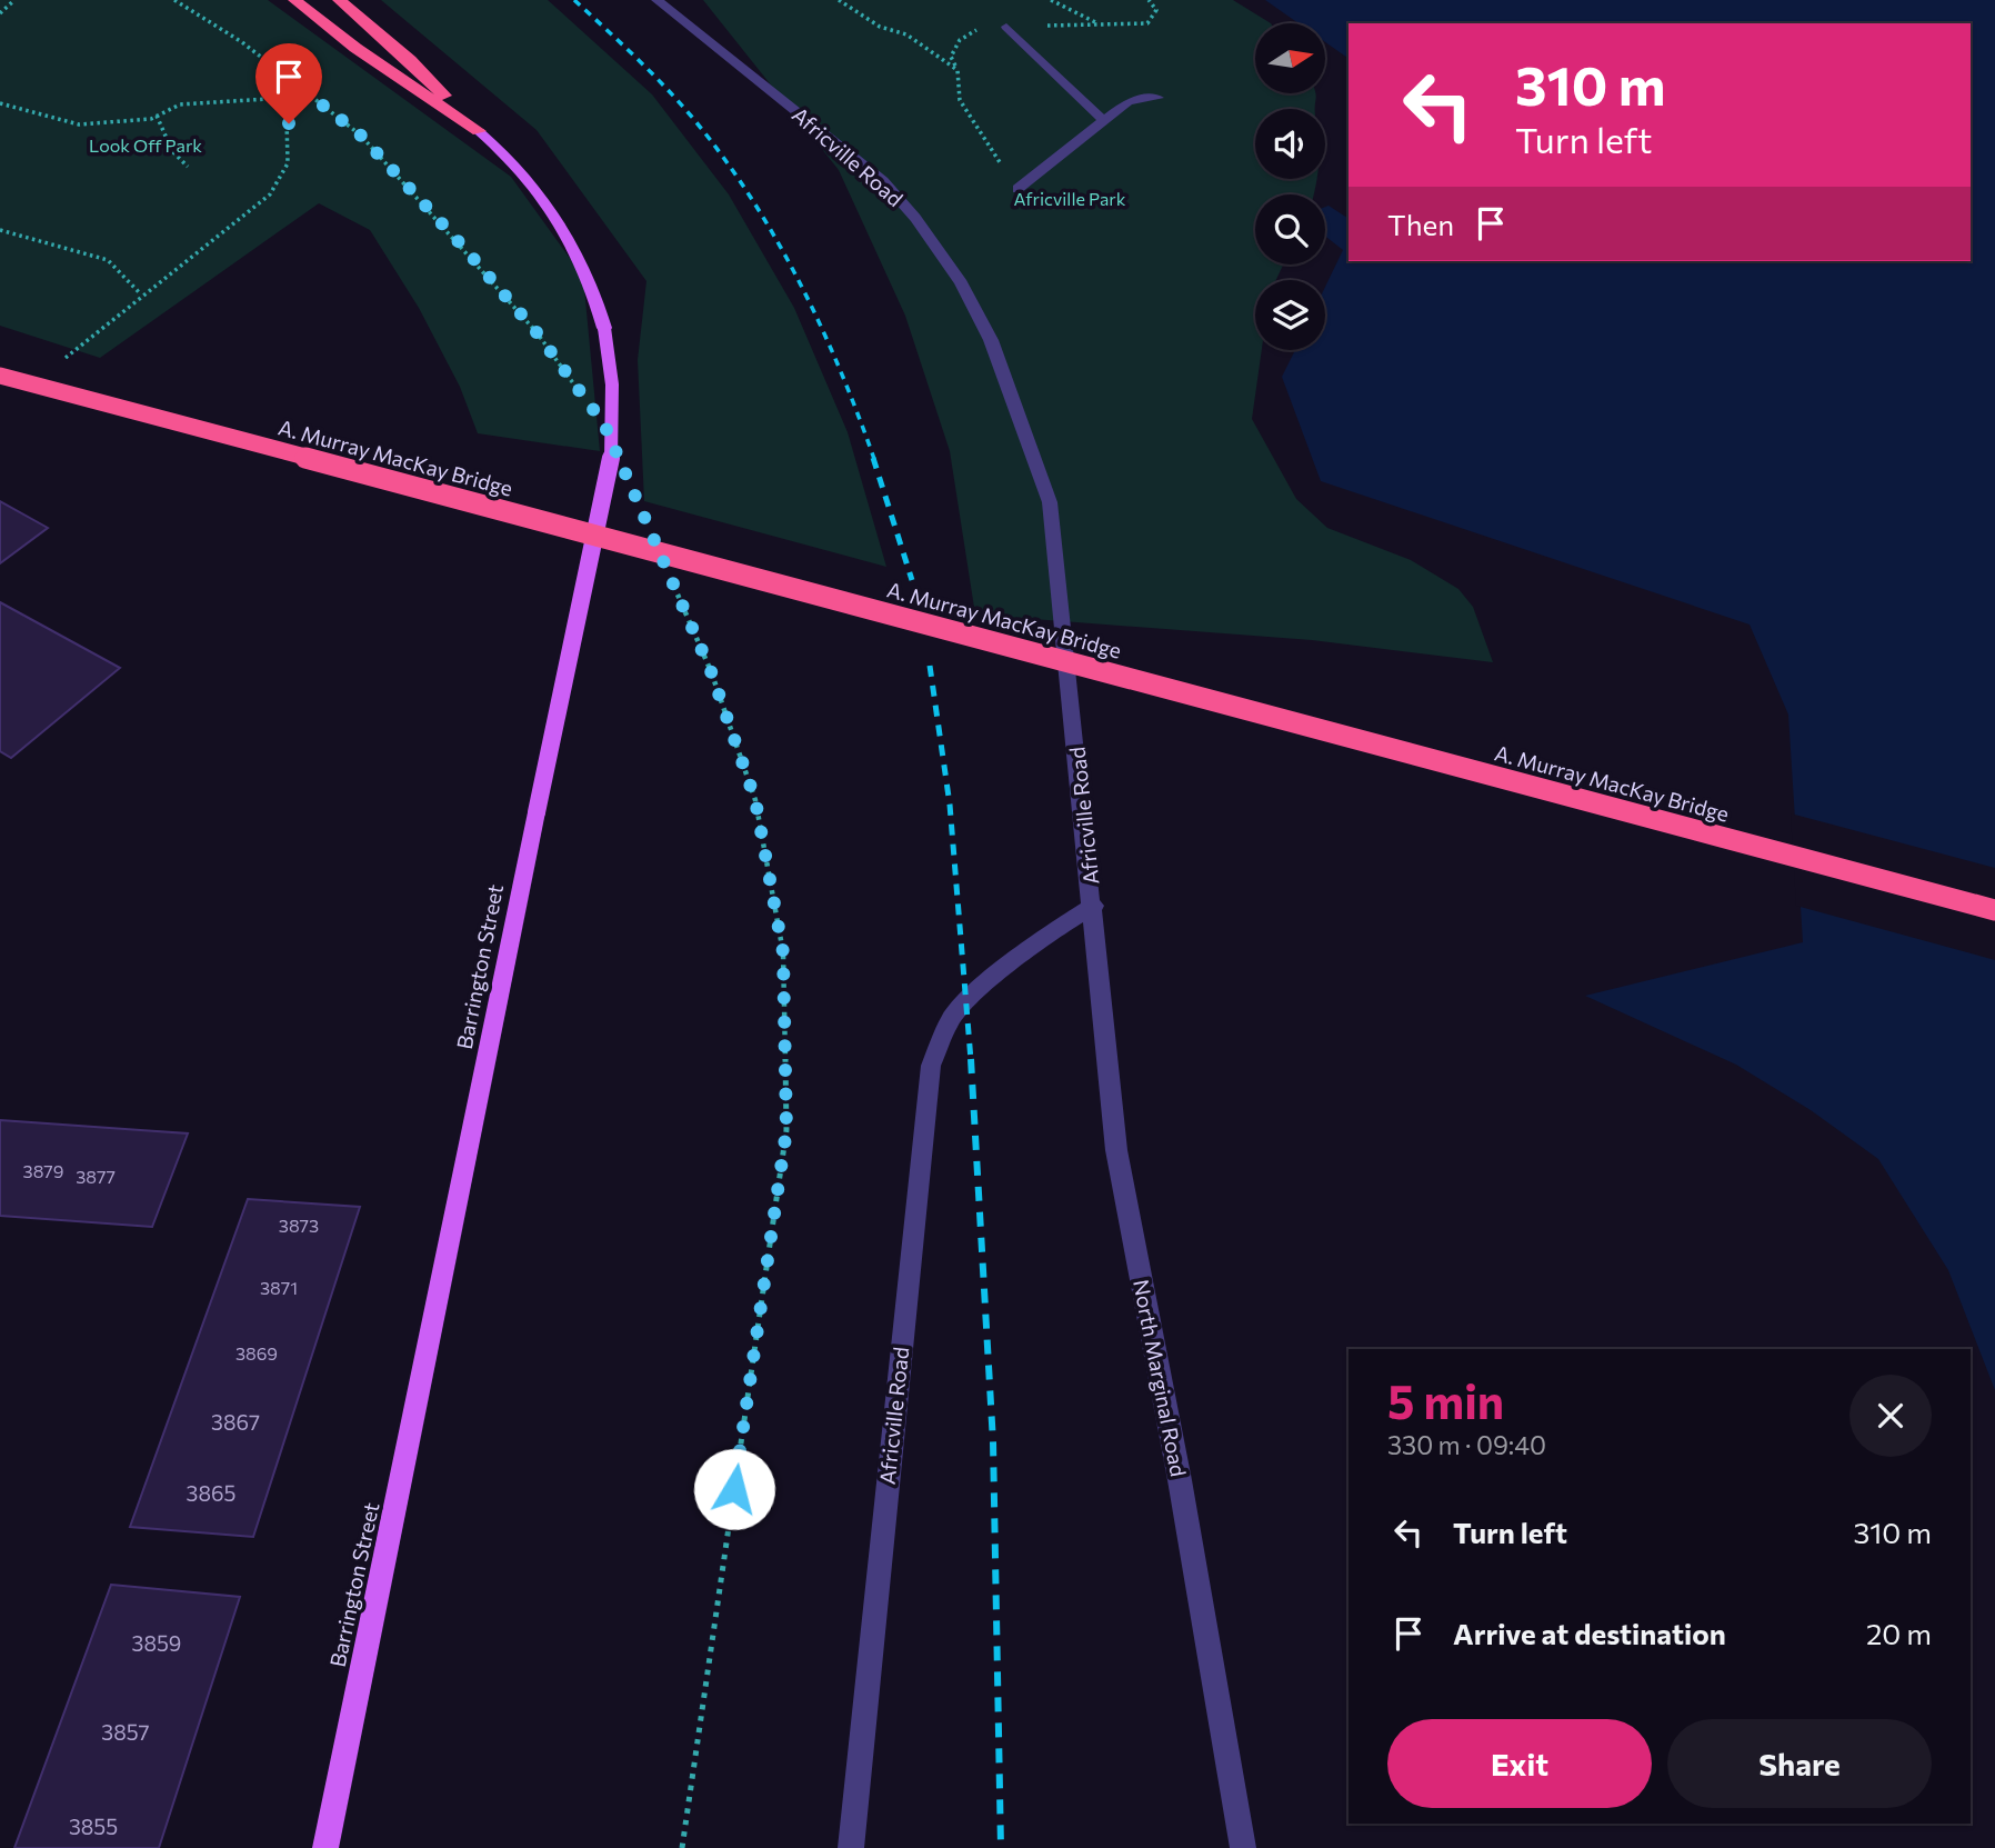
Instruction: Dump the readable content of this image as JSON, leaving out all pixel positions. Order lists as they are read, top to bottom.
{
  "streets": {
    "highway": ["A. Murray MacKay Bridge"],
    "main road": ["Barrington Street"],
    "street": ["Africville Road", "North Marginal Road"]
  },
  "crossings": [
    ["Africville Road", "North Marginal Road"]
  ],
  "parks": ["Look Off Park", "Africville Park"],
  "house_numbers": [
    "3879",
    "3877",
    "3873",
    "3871",
    "3869",
    "3867",
    "3865",
    "3859",
    "3857",
    "3855"
  ],
  "north": "right",
  "page": {
    "turn": ["310 m", "Turn left"],
    "then": "Then",
    "heading": ["5 min", "330 m · 09:40"],
    "list": [
      {
        "name": "Turn left",
        "value": "310 m"
      },
      {
        "name": "Arrive at destination",
        "value": "20 m"
      }
    ],
    "buttons": ["Exit", "Share"]
  }
}
